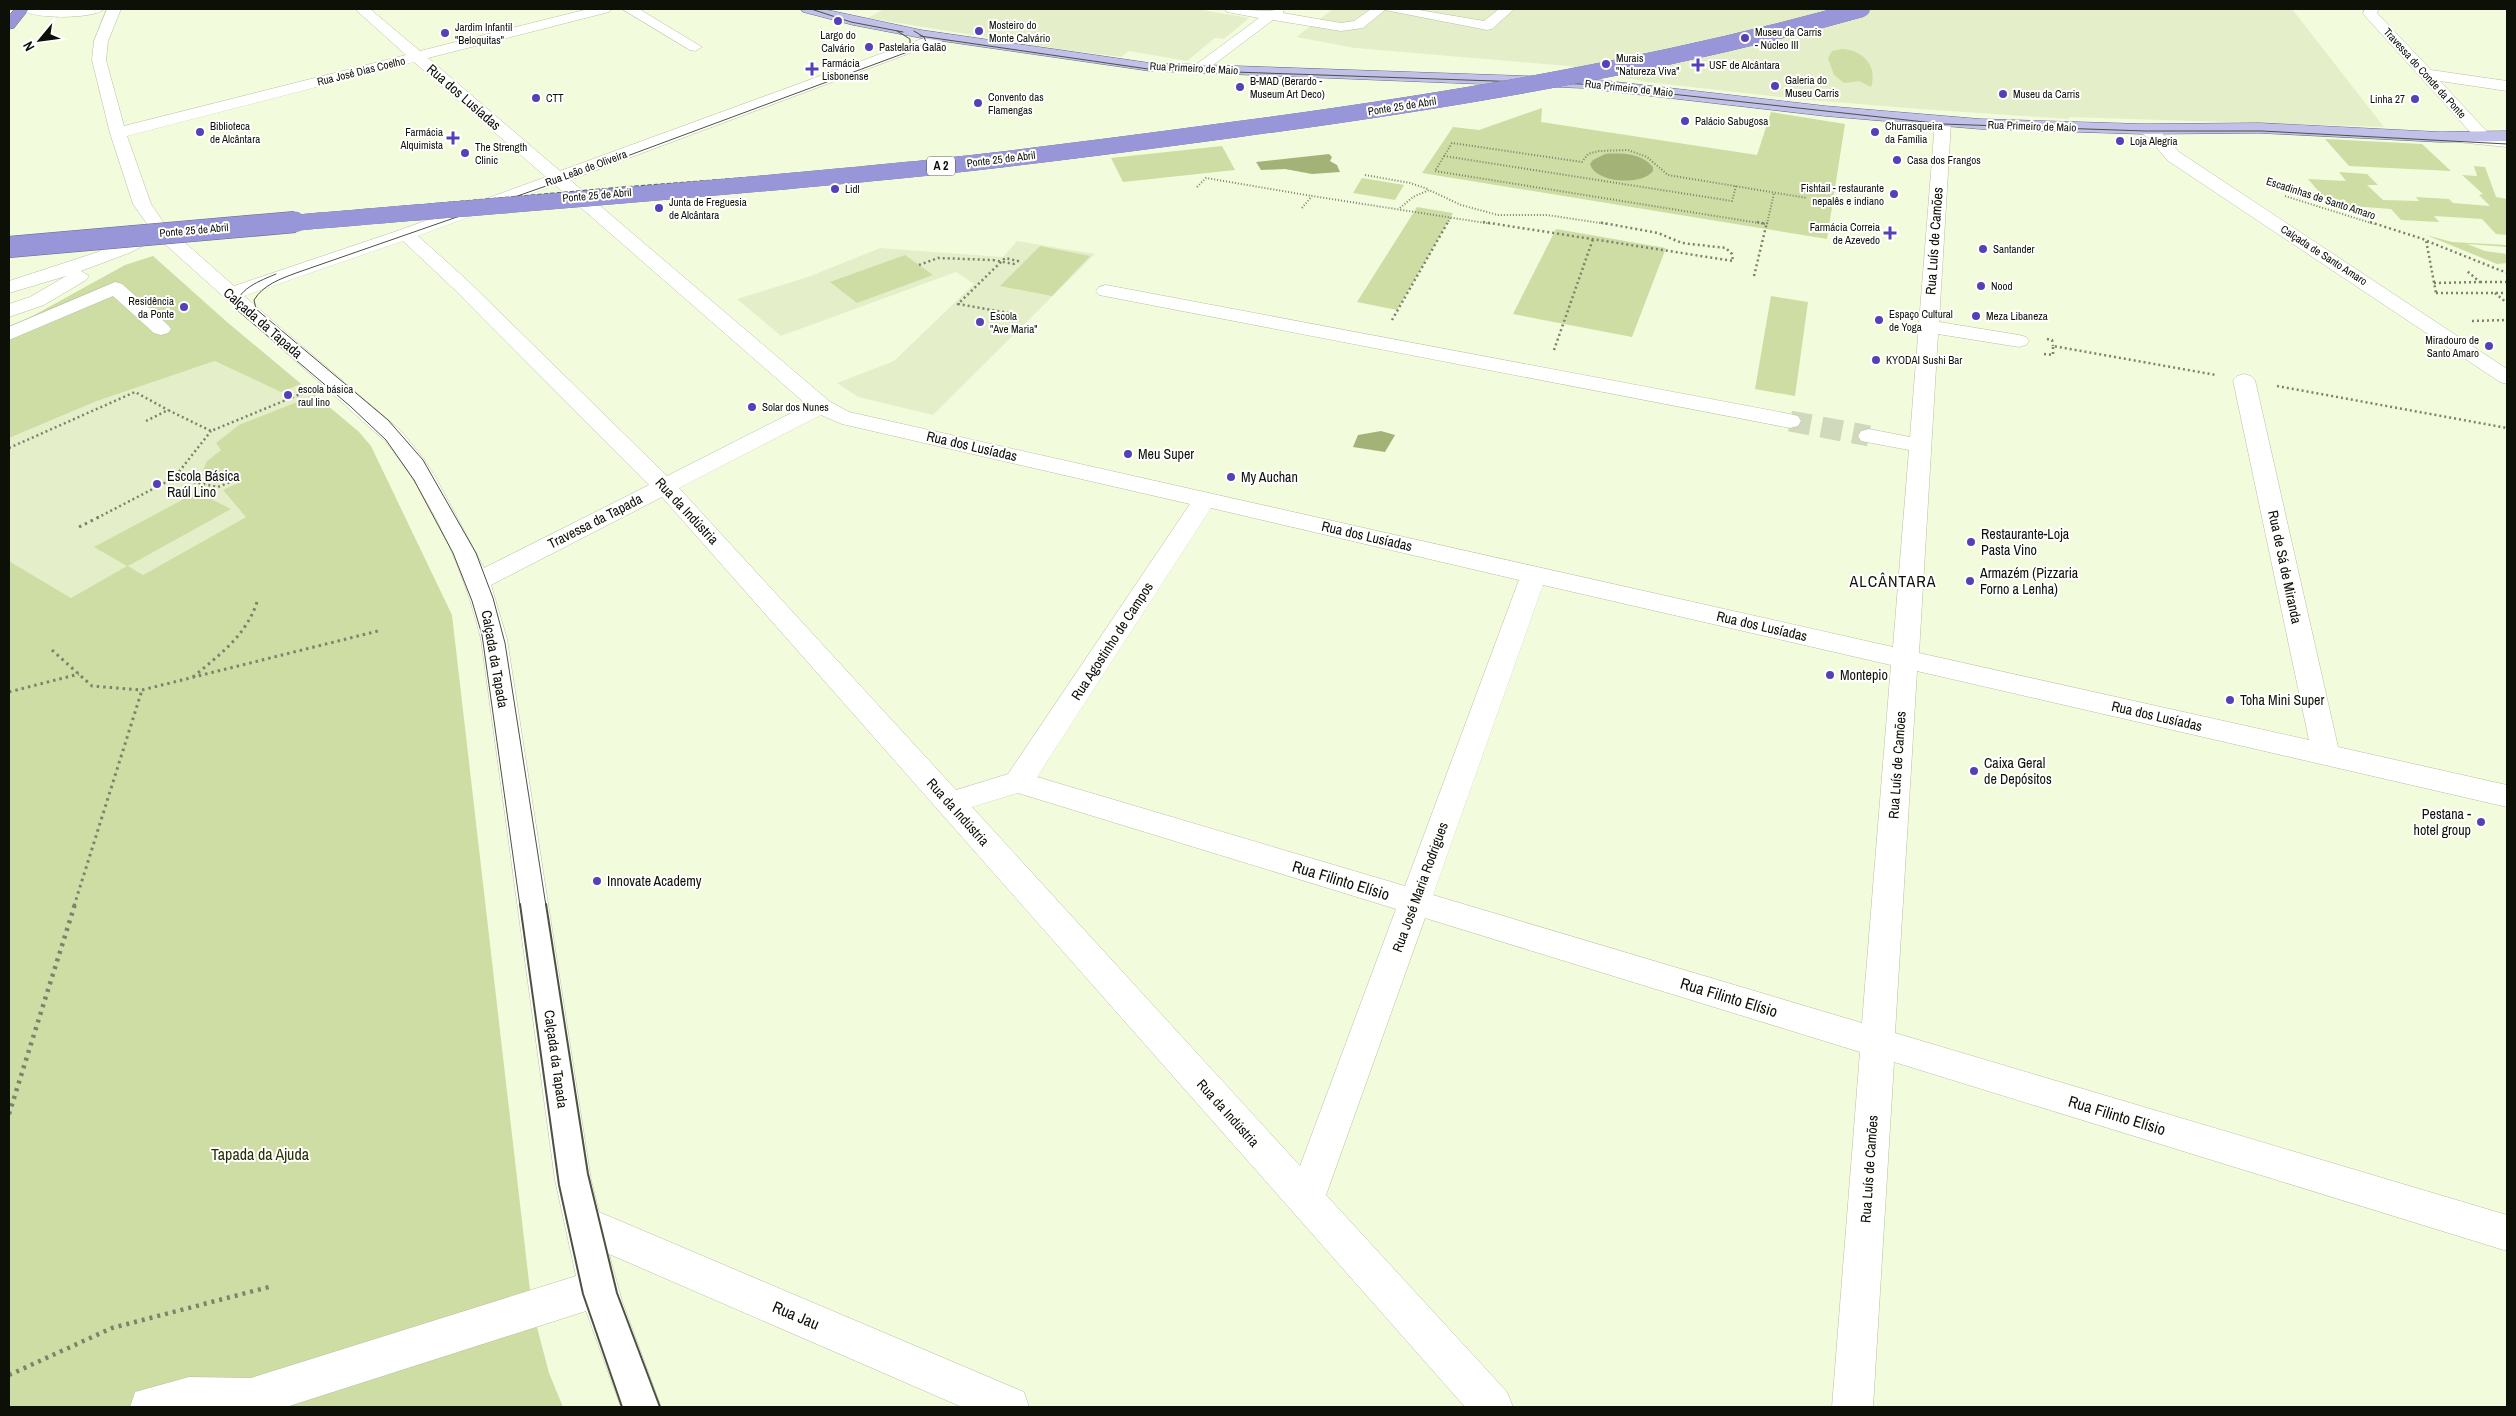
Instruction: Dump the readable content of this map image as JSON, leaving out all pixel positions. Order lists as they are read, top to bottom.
{
  "streets": {
    "highway": ["Ponte 25 de Abril", "A 2"],
    "main road": ["Rua Primeiro de Maio"],
    "street": [
      "Rua José Dias Coelho",
      "Travessa do Conde da Ponte",
      "Rua dos Lusíadas",
      "Rua Leão de Oliveira",
      "Rua Luís de Camões",
      "Calçada de Santo Amaro",
      "Calçada da Tapada",
      "Rua da Indústria",
      "Travessa da Tapada",
      "Rua de Sá de Miranda",
      "Rua Agostinho de Campos",
      "Rua Filinto Elísio",
      "Rua José Maria Rodrigues",
      "Rua Jau"
    ],
    "path": ["Escadinhas de Santo Amaro"]
  },
  "crossings": [
    ["Rua Primeiro de Maio", "Travessa do Conde da Ponte"],
    ["Rua Primeiro de Maio", "Rua Leão de Oliveira"],
    ["Rua Primeiro de Maio", "Rua Luís de Camões"],
    ["Rua Primeiro de Maio", "Calçada de Santo Amaro"],
    ["Rua José Dias Coelho", "Rua dos Lusíadas"],
    ["Rua José Dias Coelho", "Calçada da Tapada"],
    ["Rua dos Lusíadas", "Rua Leão de Oliveira"],
    ["Rua dos Lusíadas", "Rua Luís de Camões"],
    ["Rua dos Lusíadas", "Travessa da Tapada"],
    ["Rua dos Lusíadas", "Rua de Sá de Miranda"],
    ["Rua dos Lusíadas", "Rua Agostinho de Campos"],
    ["Rua dos Lusíadas", "Rua José Maria Rodrigues"],
    ["Ponte 25 de Abril", "Calçada da Tapada"],
    ["Rua Leão de Oliveira", "Calçada da Tapada"],
    ["Rua Leão de Oliveira", "Rua da Indústria"],
    ["Rua Luís de Camões", "Rua Filinto Elísio"],
    ["Calçada da Tapada", "Travessa da Tapada"],
    ["Calçada da Tapada", "Rua Jau"],
    ["Rua da Indústria", "Travessa da Tapada"],
    ["Rua da Indústria", "Rua José Maria Rodrigues"],
    ["Rua Agostinho de Campos", "Rua Filinto Elísio"],
    ["Rua Filinto Elísio", "Rua José Maria Rodrigues"]
  ],
  "districts": ["ALCÂNTARA"],
  "parks": ["Tapada da Ajuda"],
  "places": {
    "other": [
      "Largo do Calvário",
      "Mosteiro do Monte Calvário",
      "Jardim Infantil \"Beloquitas\"",
      "Museu da Carris - Núcleo III",
      "Pastelaria Galão",
      "Murais \"Natureza Viva\"",
      "Galeria do Museu Carris",
      "B-MAD (Berardo - Museum Art Deco)",
      "Museu da Carris",
      "CTT",
      "Linha 27",
      "Convento das Flamengas",
      "Palácio Sabugosa",
      "Biblioteca de Alcântara",
      "Churrasqueira da Família",
      "Loja Alegria",
      "The Strength Clinic",
      "Casa dos Frangos",
      "Lidl",
      "Fishtail - restaurante nepalês e indiano",
      "Junta de Freguesia de Alcântara",
      "Santander",
      "Nood",
      "Residência da Ponte",
      "Meza Libaneza",
      "Espaço Cultural de Yoga",
      "Escola \"Ave Maria\"",
      "Miradouro de Santo Amaro",
      "KYODAI Sushi Bar",
      "escola básica raul lino",
      "Solar dos Nunes",
      "Meu Super",
      "My Auchan",
      "Escola Básica Raúl Lino",
      "Restaurante-Loja Pasta Vino",
      "Armazém (Pizzaria Forno a Lenha)",
      "Montepio",
      "Toha Mini Super",
      "Caixa Geral de Depósitos",
      "Pestana - hotel group",
      "Innovate Academy"
    ],
    "health": [
      "USF de Alcântara",
      "Farmácia Lisbonense",
      "Farmácia Alquimista",
      "Farmácia Correia de Azevedo"
    ]
  },
  "north": "bottom left"
}
